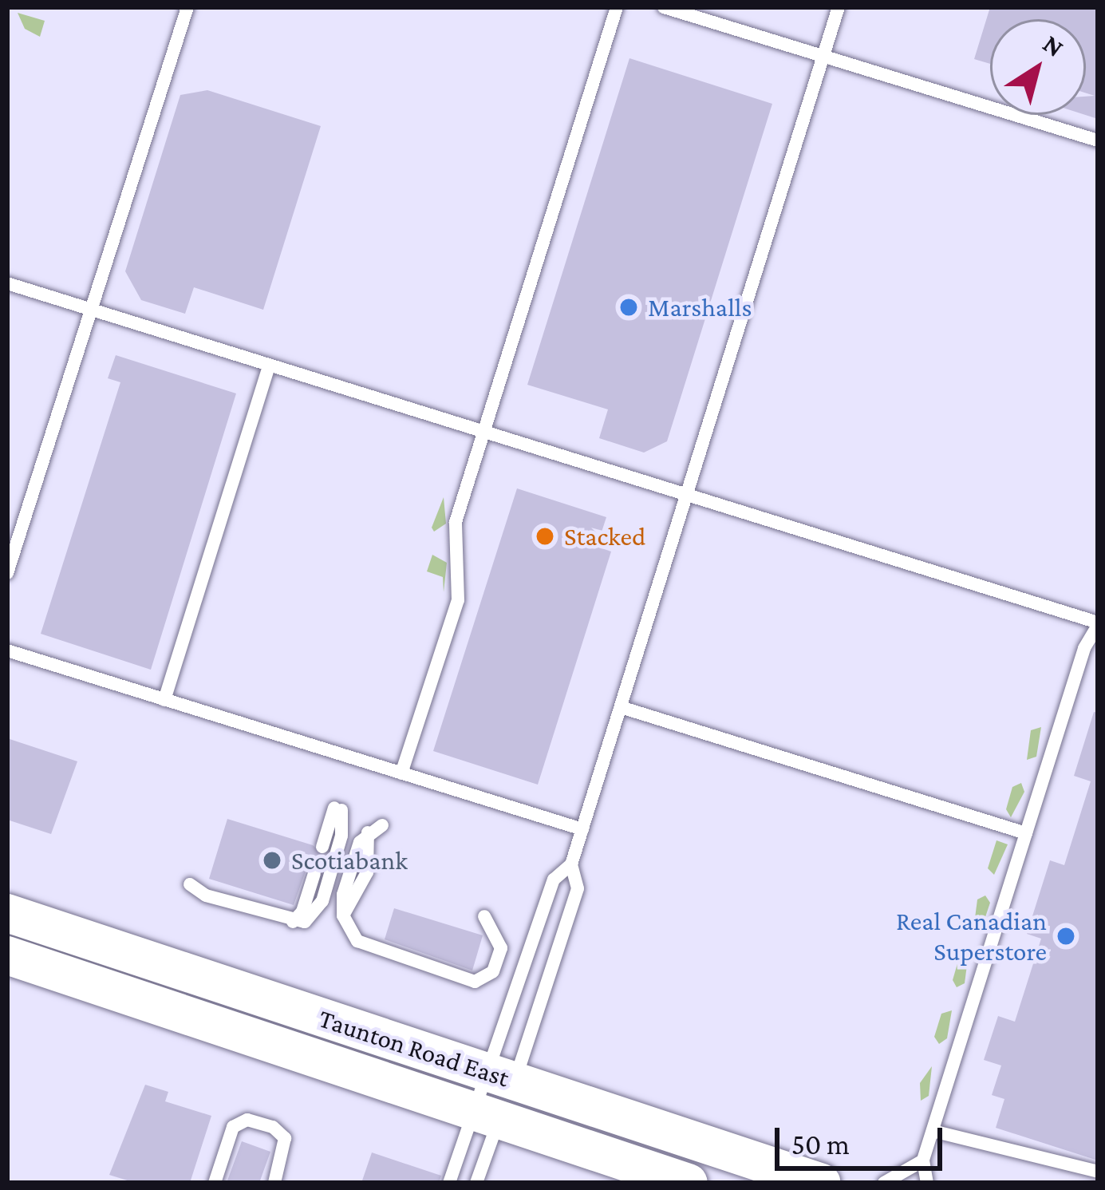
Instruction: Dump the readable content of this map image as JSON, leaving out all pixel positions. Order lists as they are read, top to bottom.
{
  "streets": {
    "main road": ["Taunton Road East"]
  },
  "places": [
    "Marshalls",
    "Stacked",
    "Scotiabank",
    "Real Canadian Superstore"
  ],
  "scale_bar": "50 m",
  "north": "top right"
}
